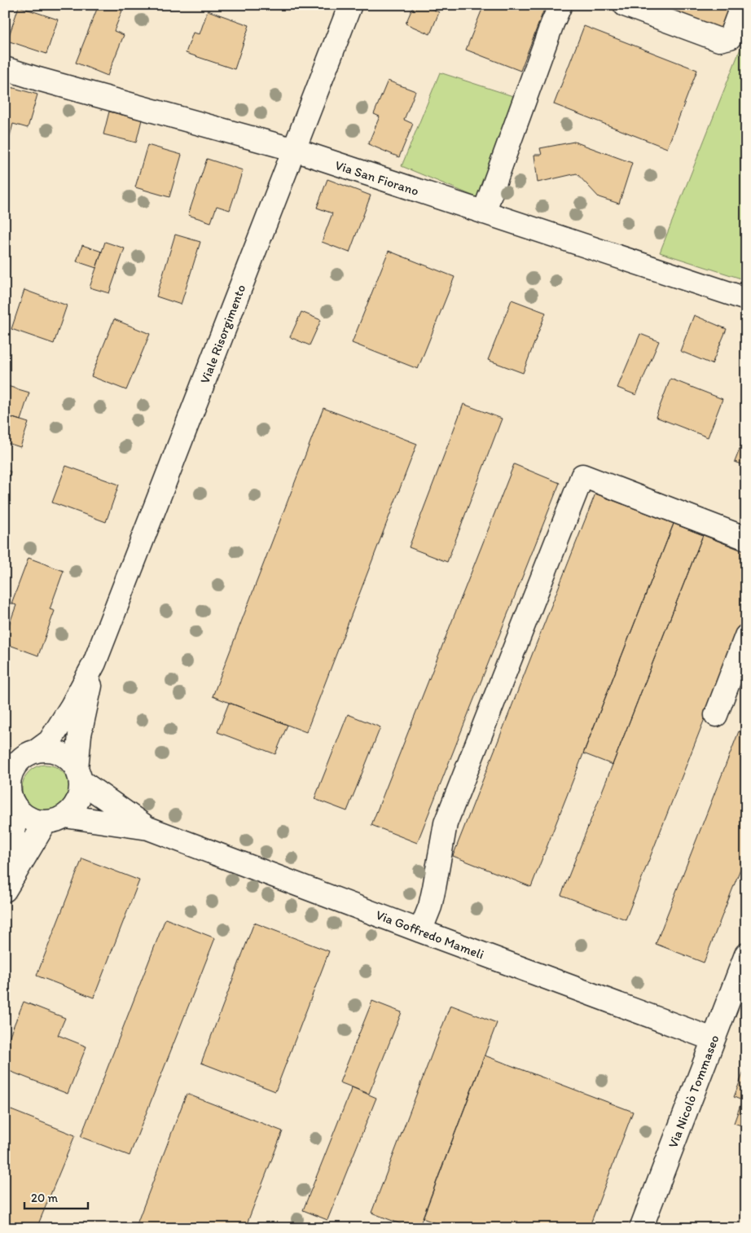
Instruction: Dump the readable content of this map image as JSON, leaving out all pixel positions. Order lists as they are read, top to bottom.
{
  "streets": {
    "street": [
      "Via San Fiorano",
      "Viale Risorgimento",
      "Via Goffredo Mameli",
      "Via Nicolò Tommaseo"
    ]
  },
  "crossings": [
    ["Via San Fiorano", "Viale Risorgimento"],
    ["Viale Risorgimento", "Via Goffredo Mameli"],
    ["Via Goffredo Mameli", "Via Nicolò Tommaseo"]
  ],
  "scale_bar": "20 m"
}
